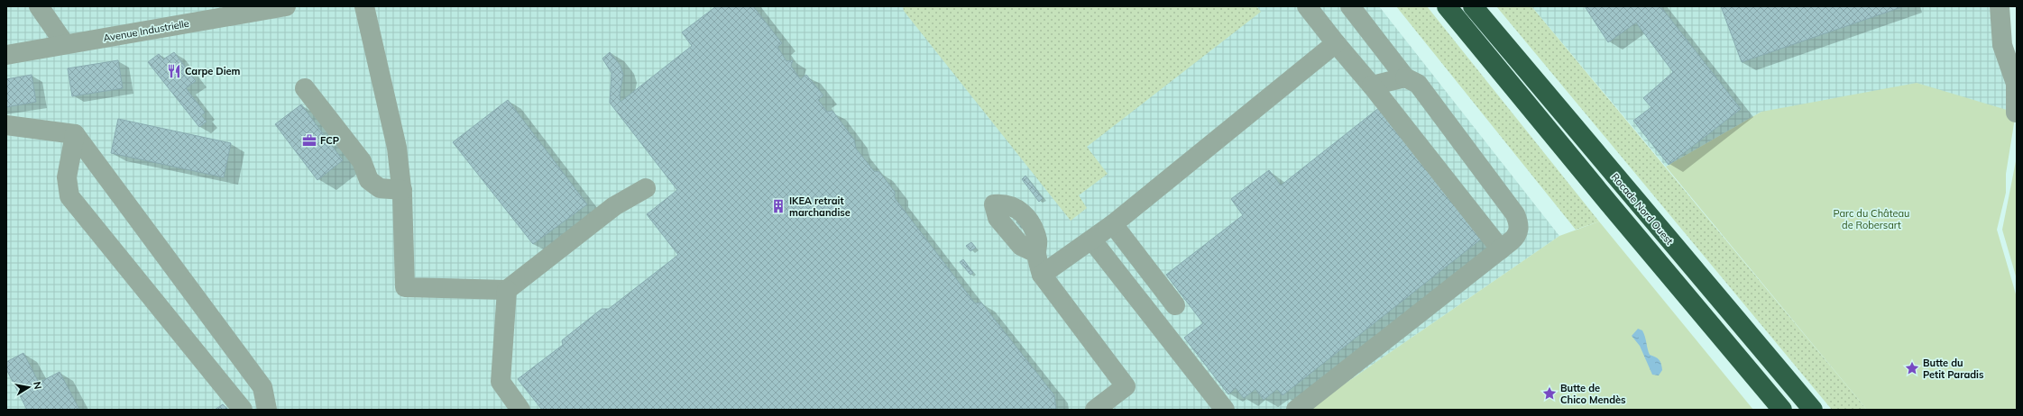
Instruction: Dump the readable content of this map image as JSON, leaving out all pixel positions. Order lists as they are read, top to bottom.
{
  "streets": {
    "highway": ["Rocade Nord Ouest"],
    "street": ["Avenue Industrielle"]
  },
  "parks": ["Parc du Château de Robersart"],
  "places": {
    "restaurant": ["Carpe Diem"],
    "office": ["FCP"],
    "building": ["IKEA retrait marchandise"],
    "place": ["Butte du Petit Paradis", "Butte de Chico Mendès"]
  },
  "north": "right"
}
